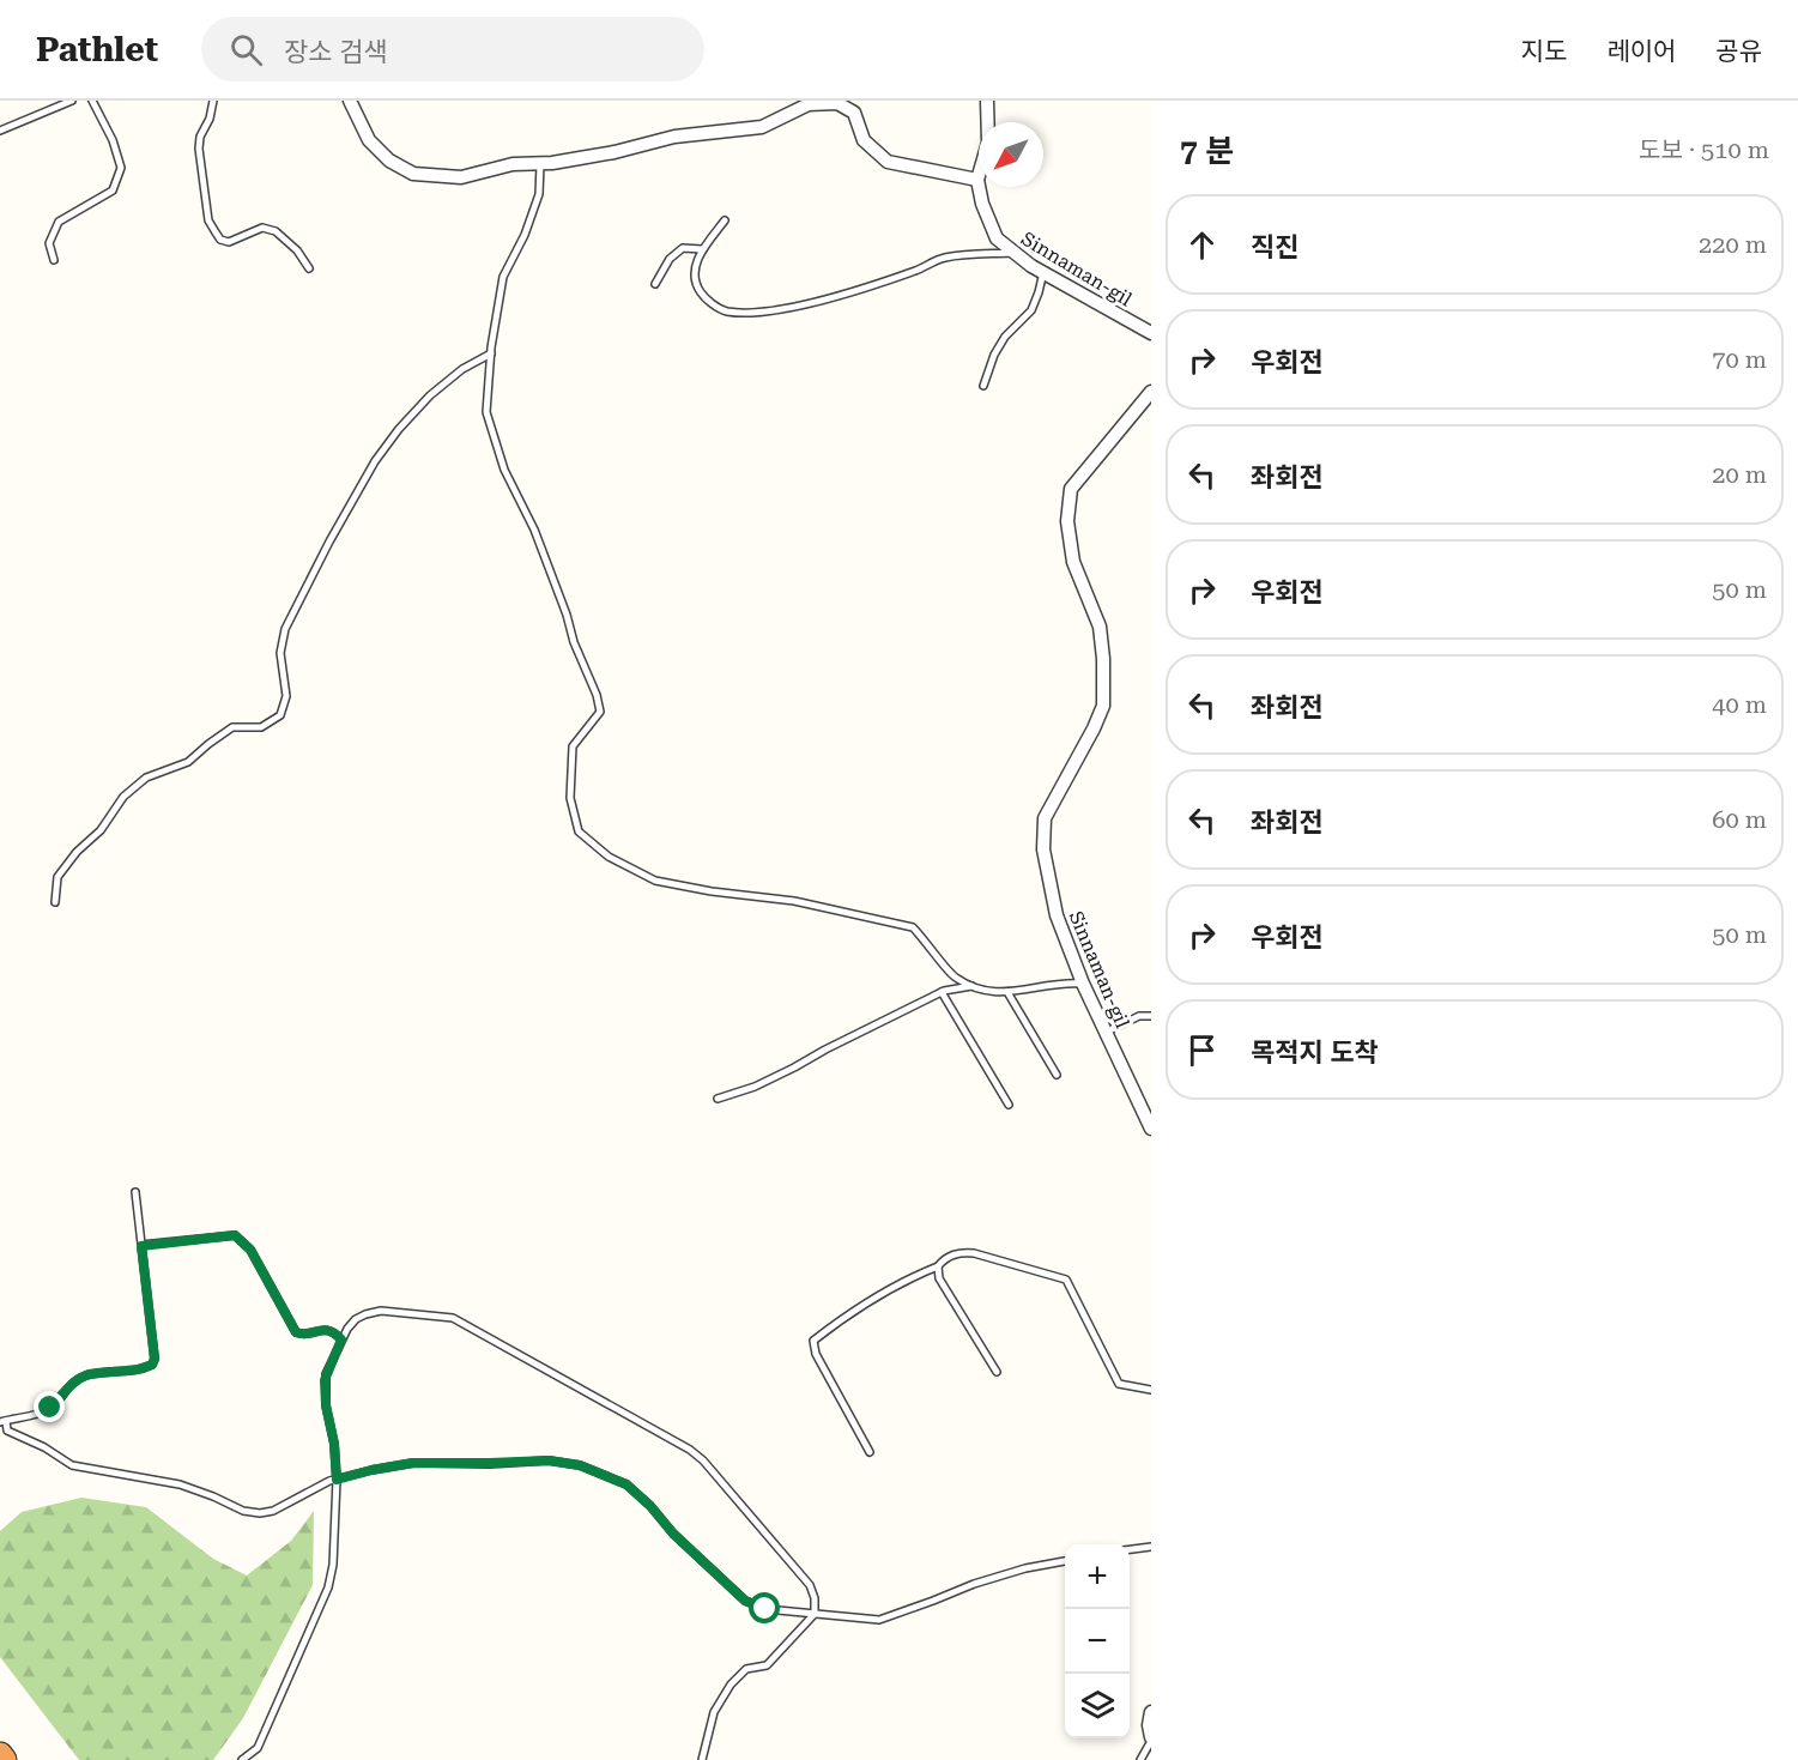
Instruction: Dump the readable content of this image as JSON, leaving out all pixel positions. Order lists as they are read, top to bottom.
{
  "streets": {
    "street": ["Sinnaman-gil"]
  },
  "north": "bottom left",
  "page": {
    "header": "Pathlet",
    "search": "장소 검색",
    "nav": ["지도", "레이어", "공유"],
    "heading": ["7 분", "도보 · 510 m"],
    "list": [
      ["직진", "220 m"],
      ["우회전", "70 m"],
      ["좌회전", "20 m"],
      ["우회전", "50 m"],
      ["좌회전", "40 m"],
      ["좌회전", "60 m"],
      ["우회전", "50 m"],
      "목적지 도착"
    ],
    "map_buttons": ["+", "−"]
  }
}
